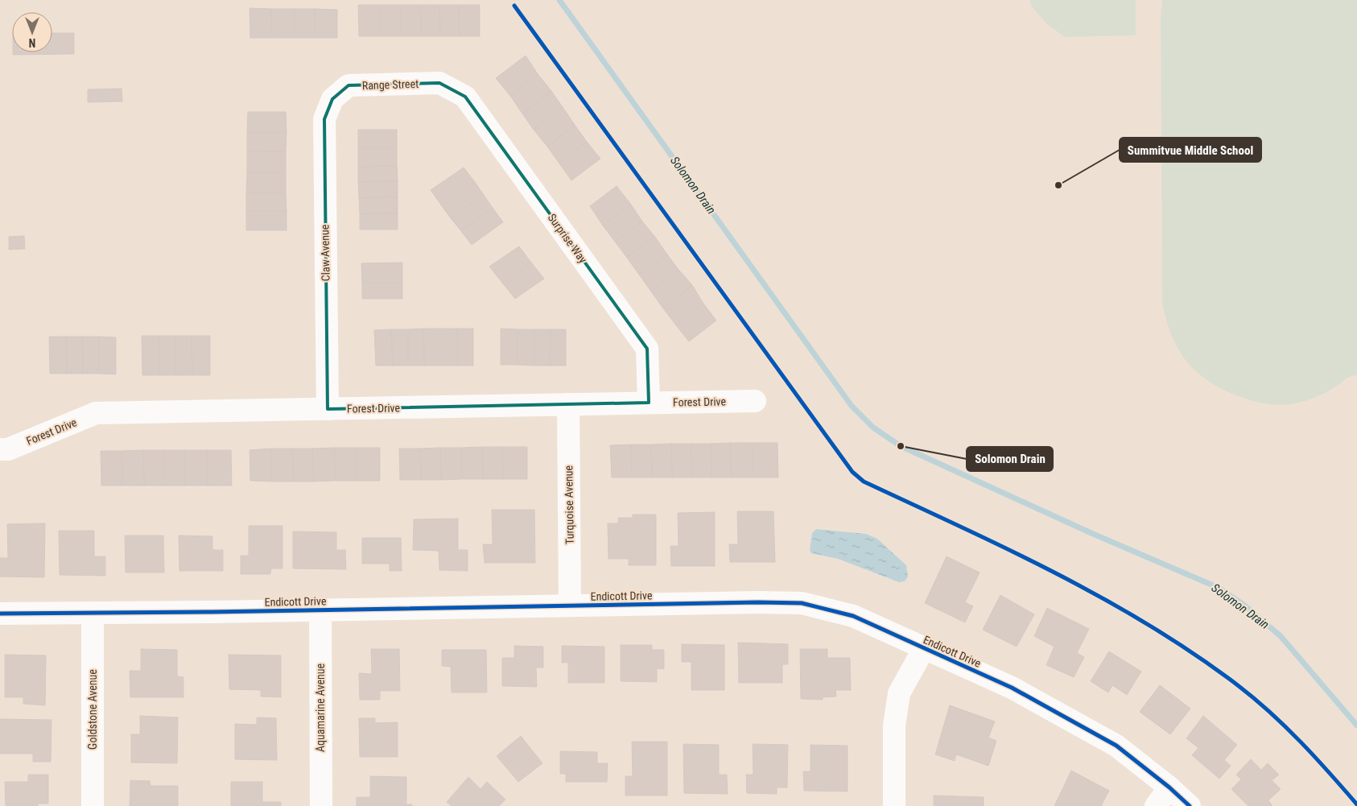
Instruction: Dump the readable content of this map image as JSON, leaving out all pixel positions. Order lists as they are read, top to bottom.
{
  "streets": {
    "street": [
      "Range Street",
      "Surprise Way",
      "Claw Avenue",
      "Forest Drive",
      "Turquoise Avenue",
      "Endicott Drive",
      "Aquamarine Avenue",
      "Goldstone Avenue"
    ]
  },
  "crossings": [
    ["Range Street", "Surprise Way"],
    ["Range Street", "Claw Avenue"],
    ["Surprise Way", "Forest Drive"],
    ["Claw Avenue", "Forest Drive"],
    ["Forest Drive", "Turquoise Avenue"],
    ["Turquoise Avenue", "Endicott Drive"],
    ["Endicott Drive", "Aquamarine Avenue"],
    ["Endicott Drive", "Goldstone Avenue"]
  ],
  "water": ["Solomon Drain"],
  "places": ["Summitvue Middle School", "Solomon Drain"],
  "north": "bottom"
}
